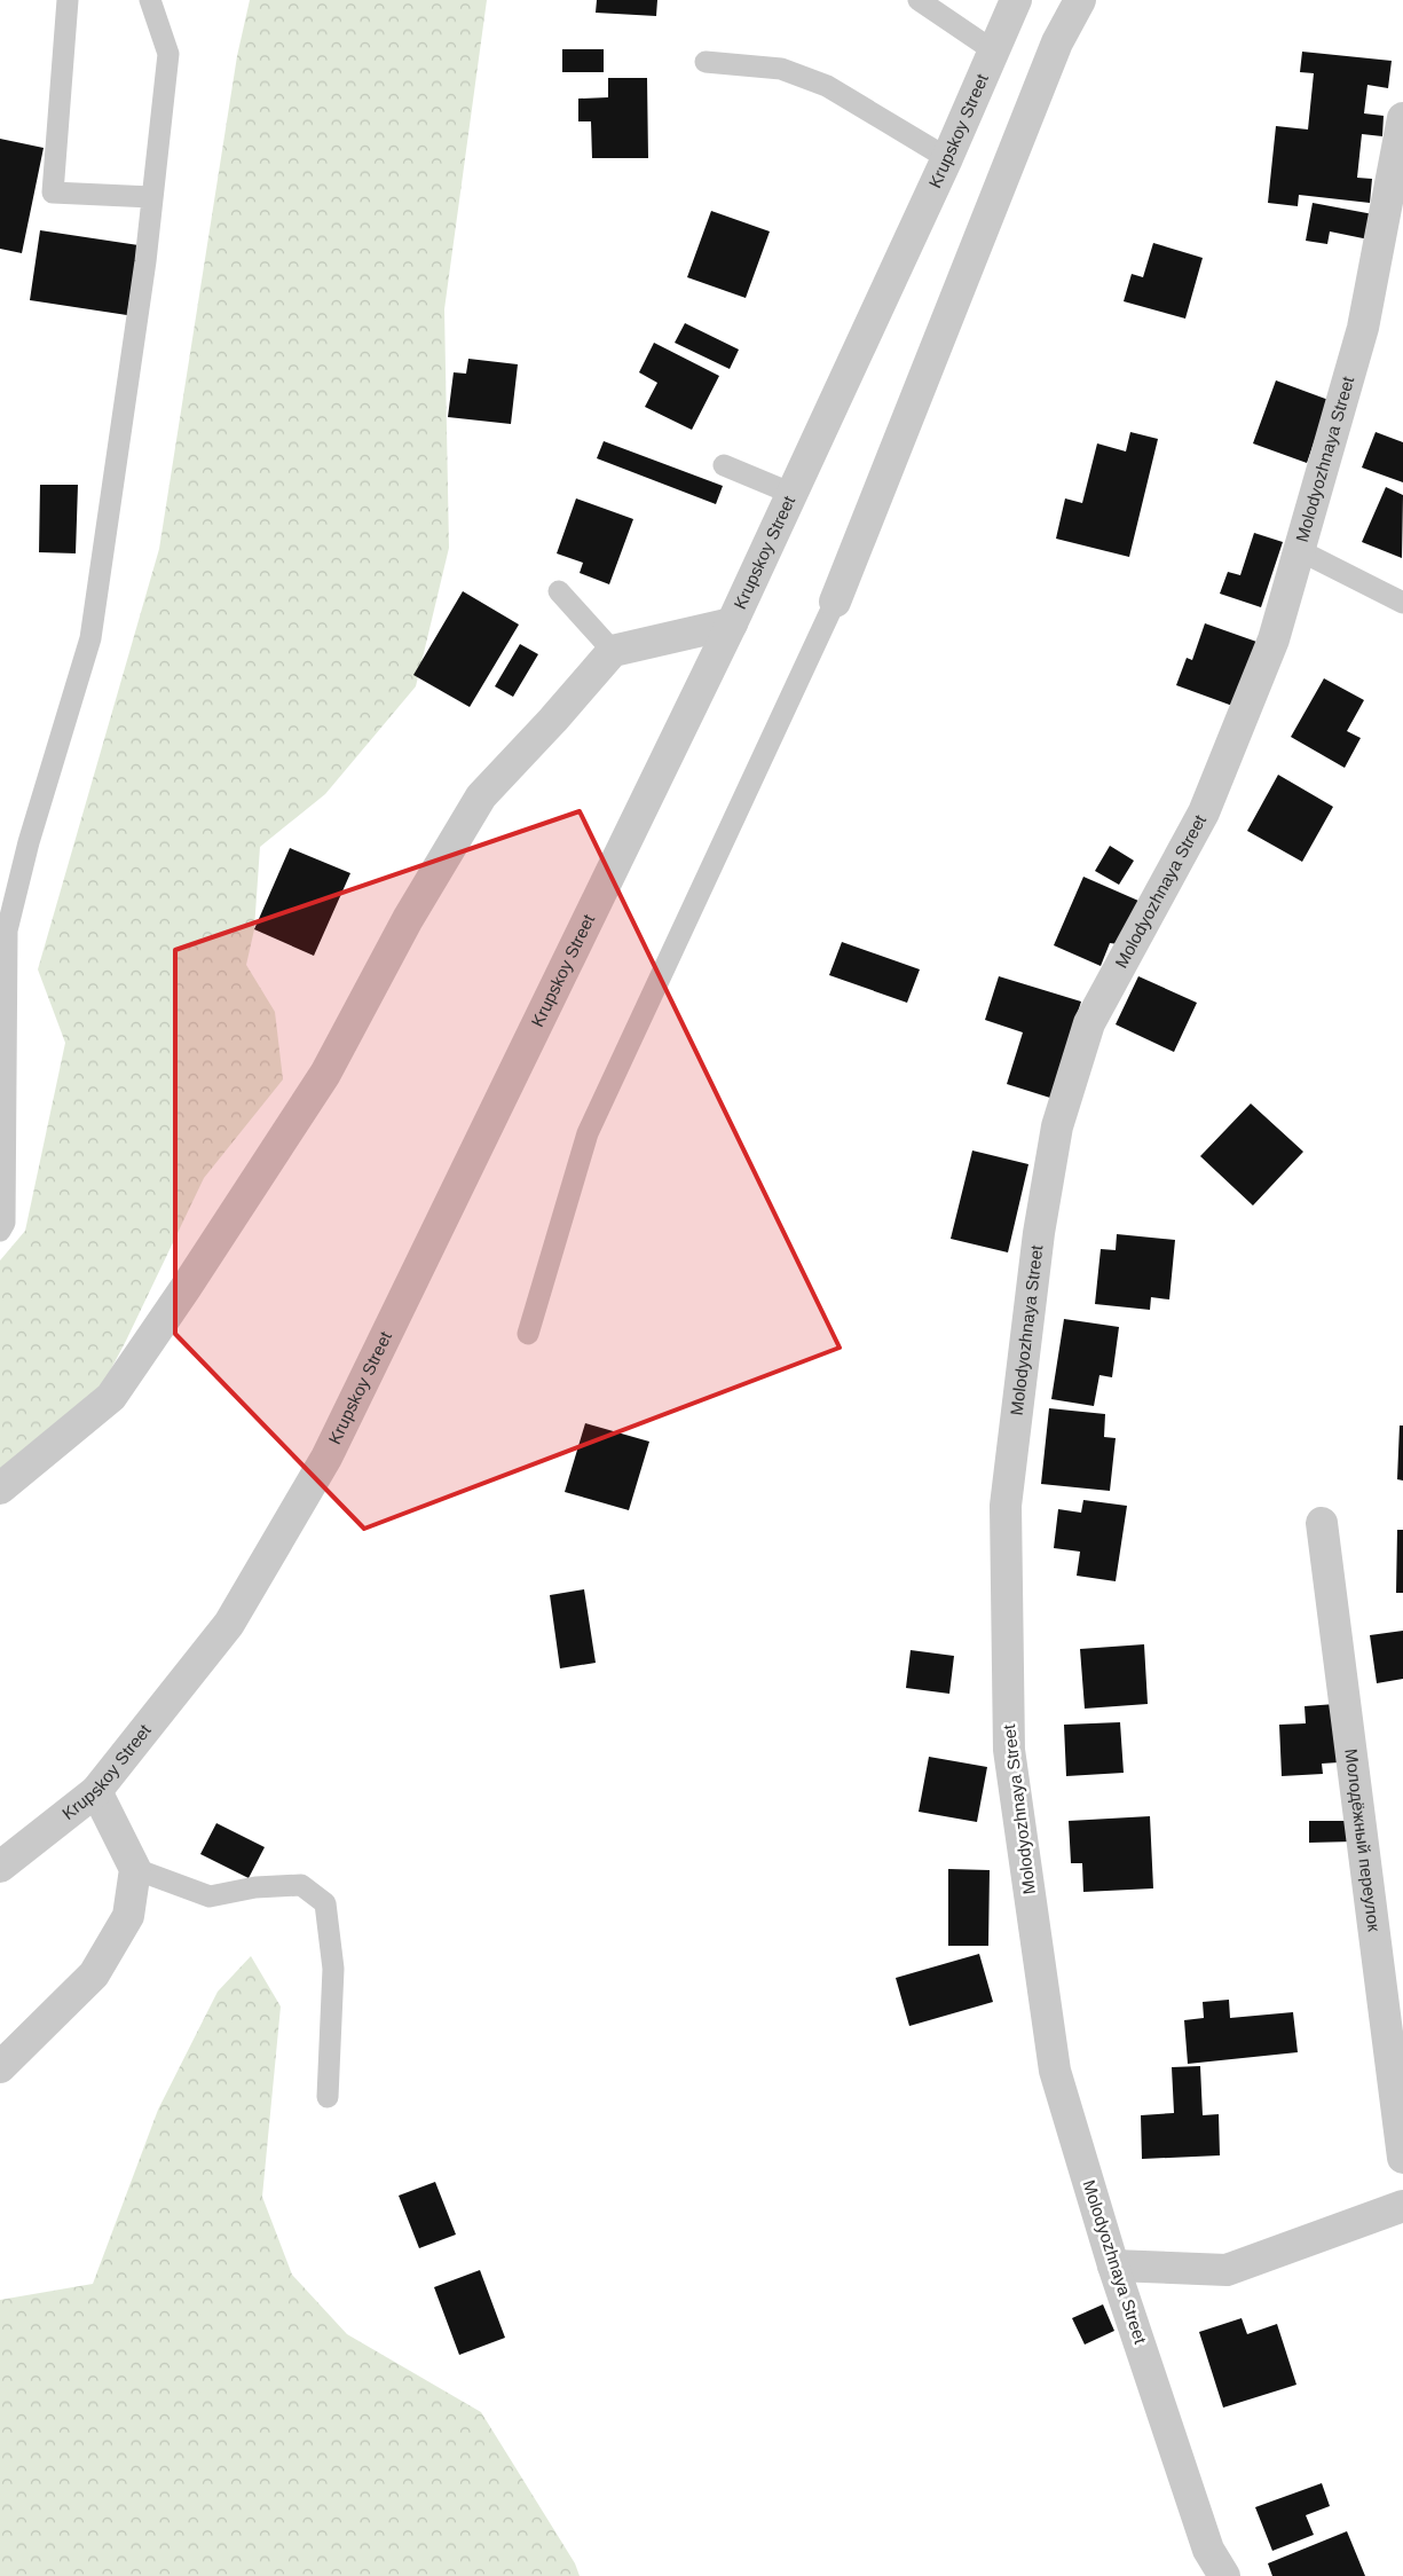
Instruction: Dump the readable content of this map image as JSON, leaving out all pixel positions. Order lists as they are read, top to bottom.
{
  "streets": {
    "street": ["Krupskoy Street", "Molodyozhnaya Street", "Молодёжный переулок"]
  }
}
